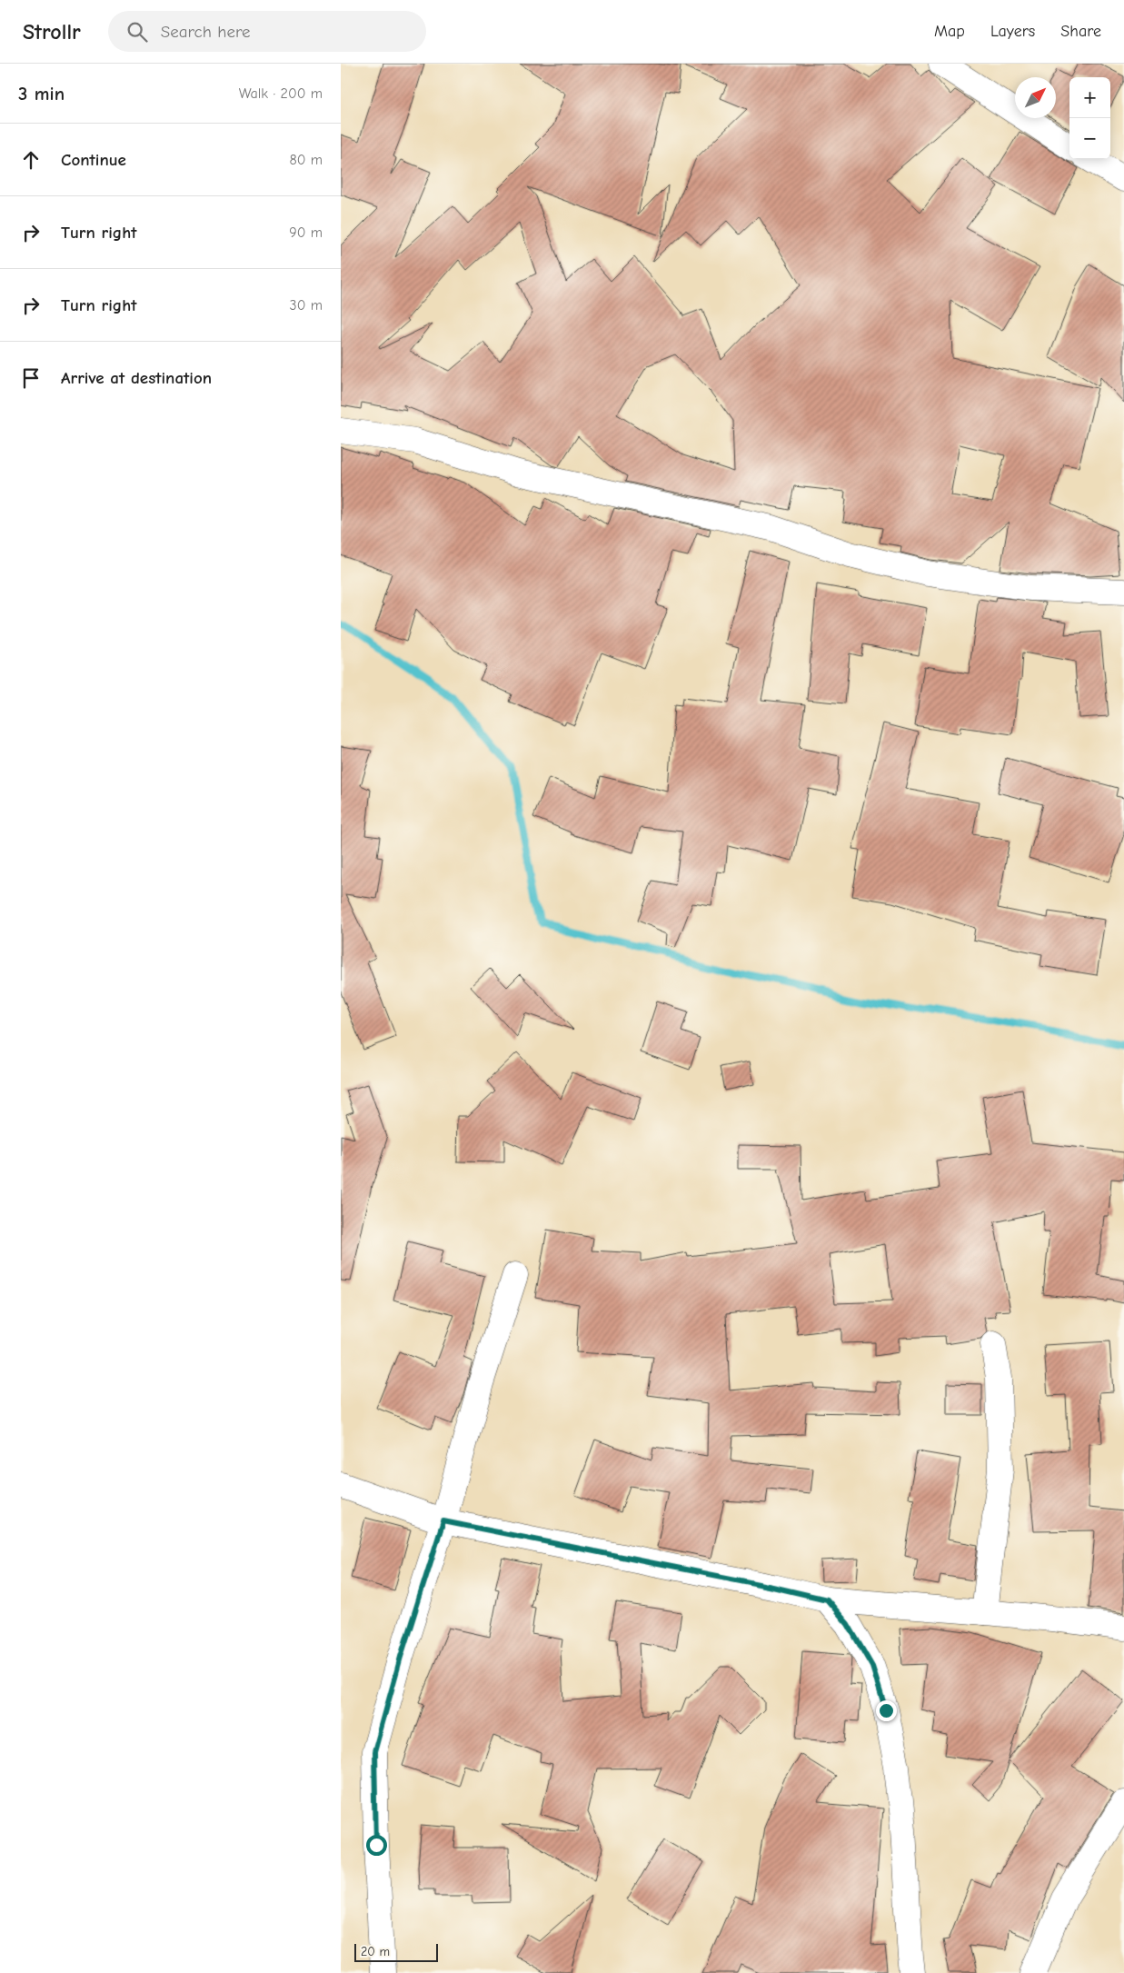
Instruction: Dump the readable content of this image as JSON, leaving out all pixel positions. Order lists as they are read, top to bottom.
{
  "scale_bar": "20 m",
  "north": "top right",
  "page": {
    "header": "Strollr",
    "search": "Search here",
    "nav": ["Map", "Layers", "Share"],
    "heading": ["3 min", "Walk · 200 m"],
    "map_buttons": ["+", "−"],
    "list": [
      ["Continue", "80 m"],
      ["Turn right", "90 m"],
      ["Turn right", "30 m"],
      "Arrive at destination"
    ],
    "scale": "20 m"
  }
}
